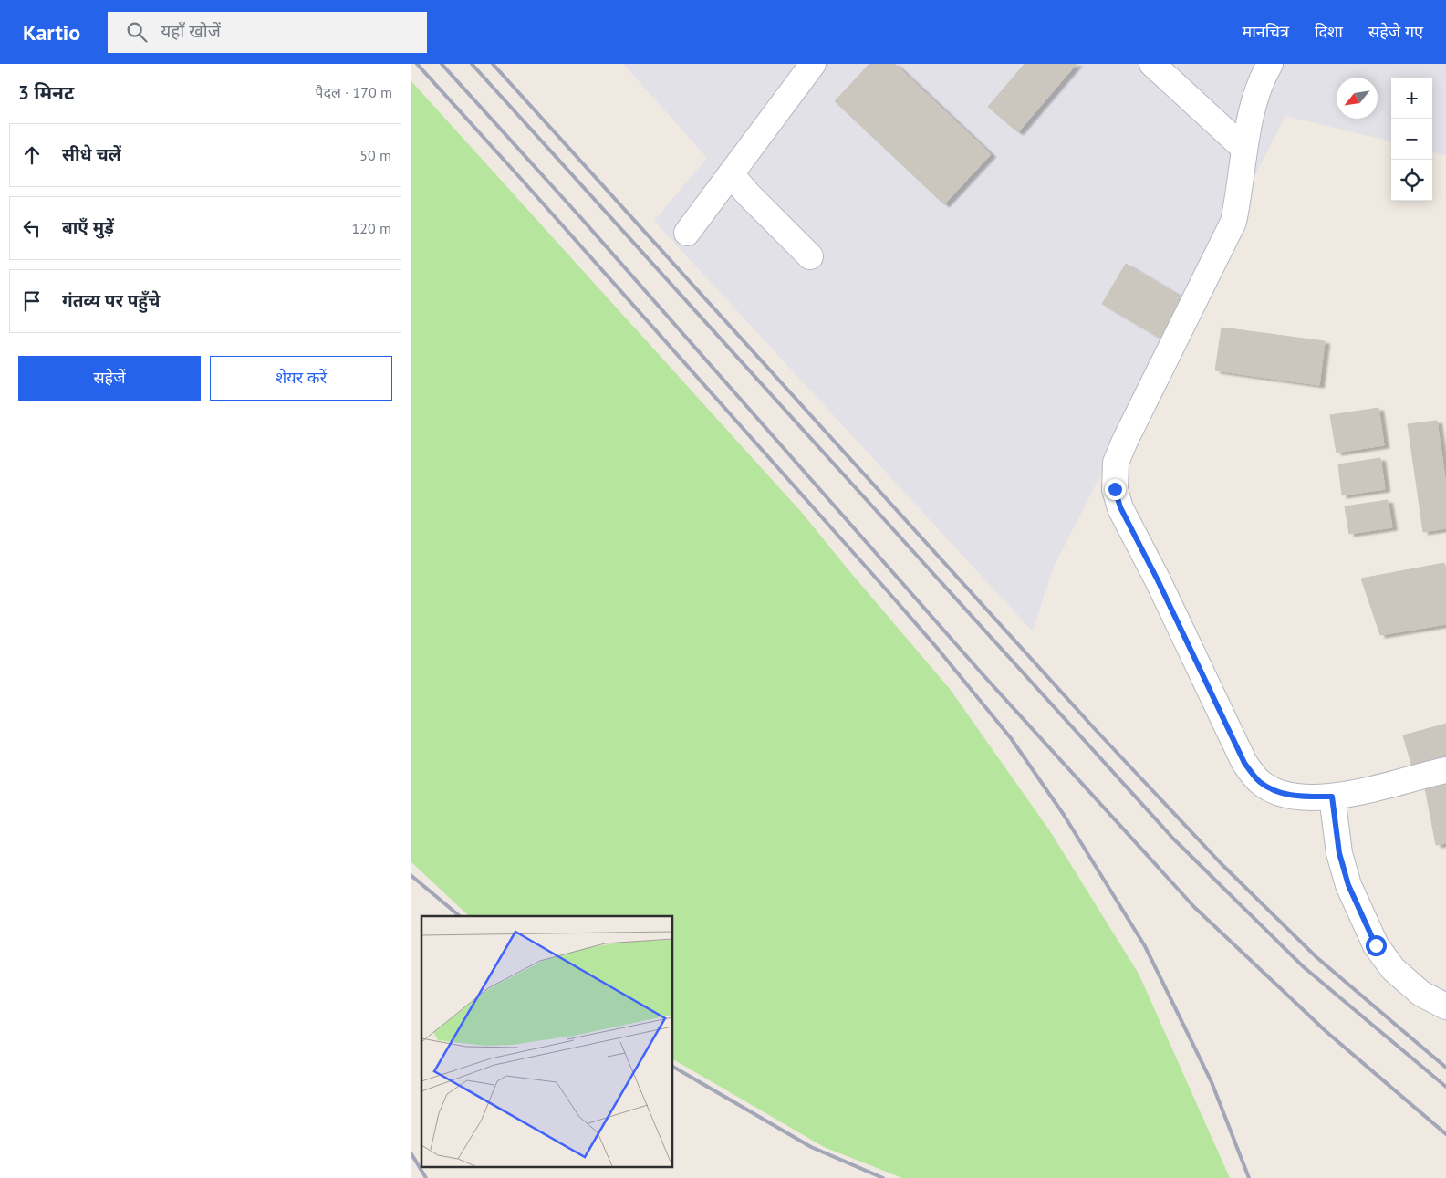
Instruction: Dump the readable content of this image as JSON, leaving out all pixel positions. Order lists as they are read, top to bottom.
{
  "north": "bottom left",
  "page": {
    "header": "Kartio",
    "search": "यहाँ खोजें",
    "nav": ["मानचित्र", "दिशा", "सहेजे गए"],
    "heading": ["3 मिनट", "पैदल · 170 m"],
    "map_buttons": ["+", "−"],
    "list": [
      ["सीधे चलें", "50 m"],
      ["बाएँ मुड़ें", "120 m"],
      "गंतव्य पर पहुँचे"
    ],
    "buttons": ["सहेजें", "शेयर करें"]
  }
}
